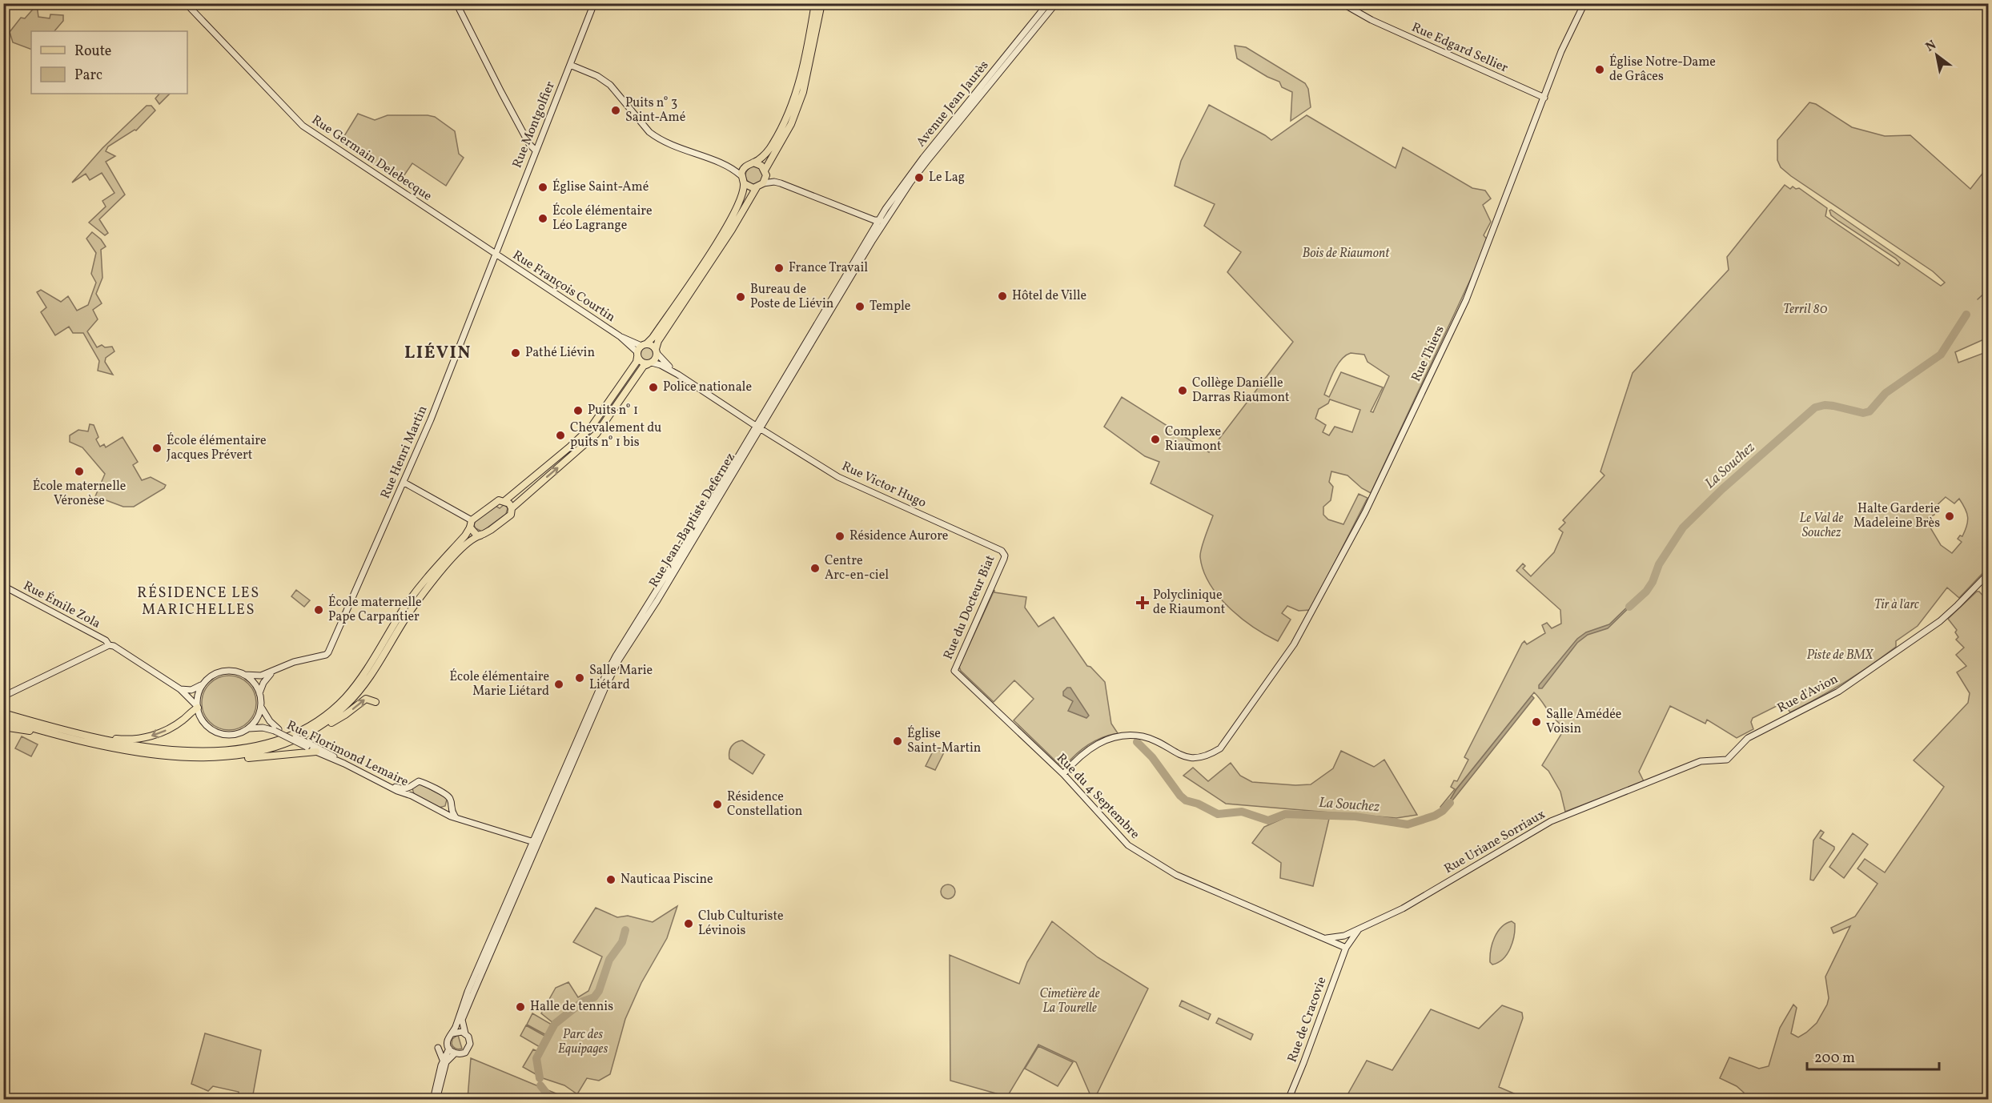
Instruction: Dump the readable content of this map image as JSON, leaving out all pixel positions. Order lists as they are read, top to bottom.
{
  "streets": {
    "street": [
      "Rue Edgard Sellier",
      "Avenue Jean Jaurès",
      "Rue Montgolfier",
      "Rue Germain Delebecque",
      "Rue François Courtin",
      "Rue Thiers",
      "Rue Henri Martin",
      "Rue Victor Hugo",
      "Rue Jean-Baptiste Defernez",
      "Rue Émile Zola",
      "Rue du Docteur Biat",
      "Rue d'Avion",
      "Rue Florimond Lemaire",
      "Rue du 4 Septembre",
      "Rue Uriane Sorriaux",
      "Rue de Cracovie"
    ]
  },
  "crossings": [
    ["Rue Edgard Sellier", "Rue Thiers"],
    ["Avenue Jean Jaurès", "Rue Jean-Baptiste Defernez"],
    ["Rue Montgolfier", "Rue Germain Delebecque"],
    ["Rue Montgolfier", "Rue François Courtin"],
    ["Rue Montgolfier", "Rue Henri Martin"],
    ["Rue Germain Delebecque", "Rue François Courtin"],
    ["Rue Germain Delebecque", "Rue Henri Martin"],
    ["Rue François Courtin", "Rue Henri Martin"],
    ["Rue Thiers", "Rue du 4 Septembre"],
    ["Rue Victor Hugo", "Rue Jean-Baptiste Defernez"],
    ["Rue Victor Hugo", "Rue du Docteur Biat"],
    ["Rue Jean-Baptiste Defernez", "Rue Florimond Lemaire"],
    ["Rue du Docteur Biat", "Rue du 4 Septembre"],
    ["Rue d'Avion", "Rue Uriane Sorriaux"],
    ["Rue du 4 Septembre", "Rue Uriane Sorriaux"],
    ["Rue du 4 Septembre", "Rue de Cracovie"],
    ["Rue Uriane Sorriaux", "Rue de Cracovie"]
  ],
  "districts": ["LIÉVIN", "RÉSIDENCE LES MARICHELLES"],
  "water": ["La Souchez"],
  "parks": [
    "Bois de Riaumont",
    "Terril 80",
    "Le Val de Souchez",
    "Tir à l'arc",
    "Piste de BMX",
    "Cimetière de La Tourelle",
    "Parc des Equipages"
  ],
  "places": {
    "other": [
      "Église Notre-Dame de Grâces",
      "Puits n° 3 Saint-Amé",
      "Le Lag",
      "Église Saint-Amé",
      "École élémentaire Léo Lagrange",
      "France Travail",
      "Hôtel de Ville",
      "Bureau de Poste de Liévin",
      "Temple",
      "Pathé Liévin",
      "Police nationale",
      "Collège Danielle Darras Riaumont",
      "Puits n° 1",
      "Chevalement du puits n° 1 bis",
      "Complexe Riaumont",
      "École élémentaire Jacques Prévert",
      "École maternelle Véronèse",
      "Halte Garderie Madeleine Brès",
      "Résidence Aurore",
      "Centre Arc-en-ciel",
      "École maternelle Pape Carpantier",
      "Salle Marie Liétard",
      "École élémentaire Marie Liétard",
      "Salle Amédée Voisin",
      "Église Saint-Martin",
      "Résidence Constellation",
      "Nauticaa Piscine",
      "Club Culturiste Lévinois",
      "Halle de tennis"
    ],
    "health": ["Polyclinique de Riaumont"]
  },
  "legend": ["Route", "Parc"],
  "scale_bar": "200 m",
  "north": "top left"
}
